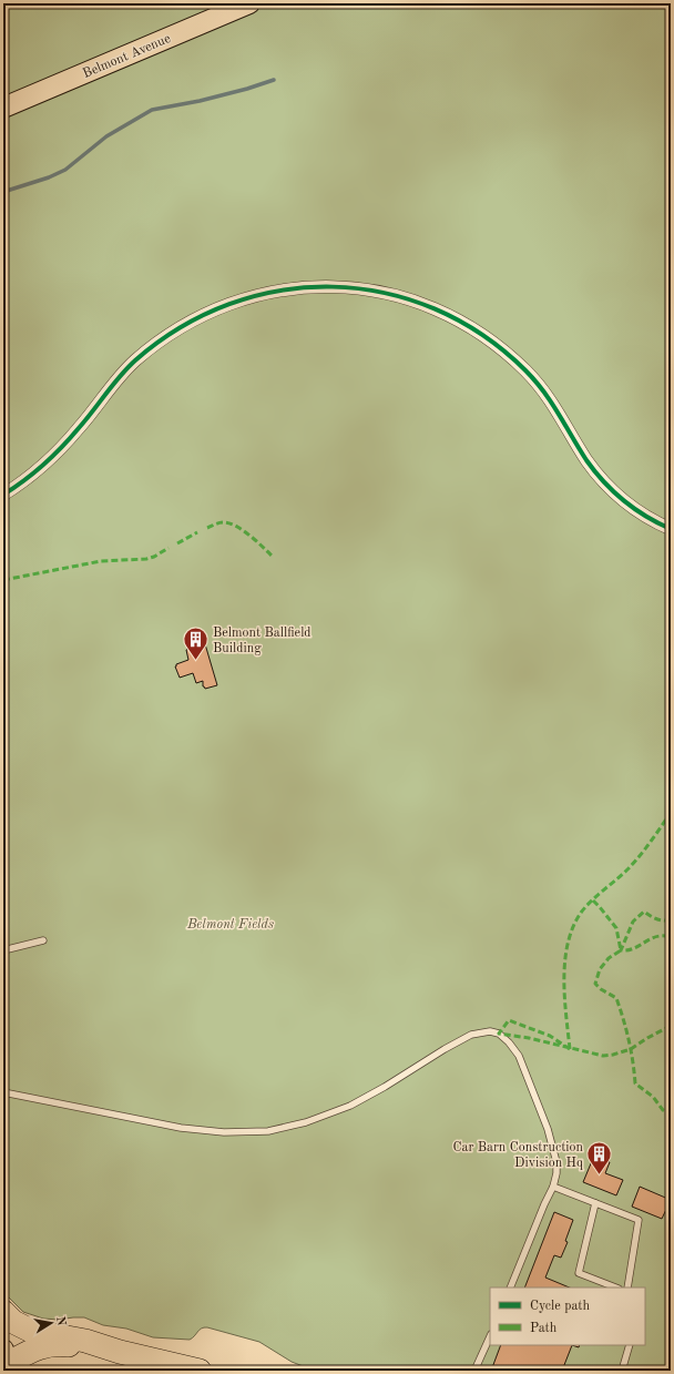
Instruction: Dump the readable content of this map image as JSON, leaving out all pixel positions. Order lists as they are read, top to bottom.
{
  "streets": {
    "main road": ["Belmont Avenue"]
  },
  "parks": ["Belmont Fields"],
  "places": {
    "building": ["Belmont Ballfield Building", "Car Barn Construction Division Hq"]
  },
  "legend": ["Cycle path", "Path"],
  "north": "right"
}
